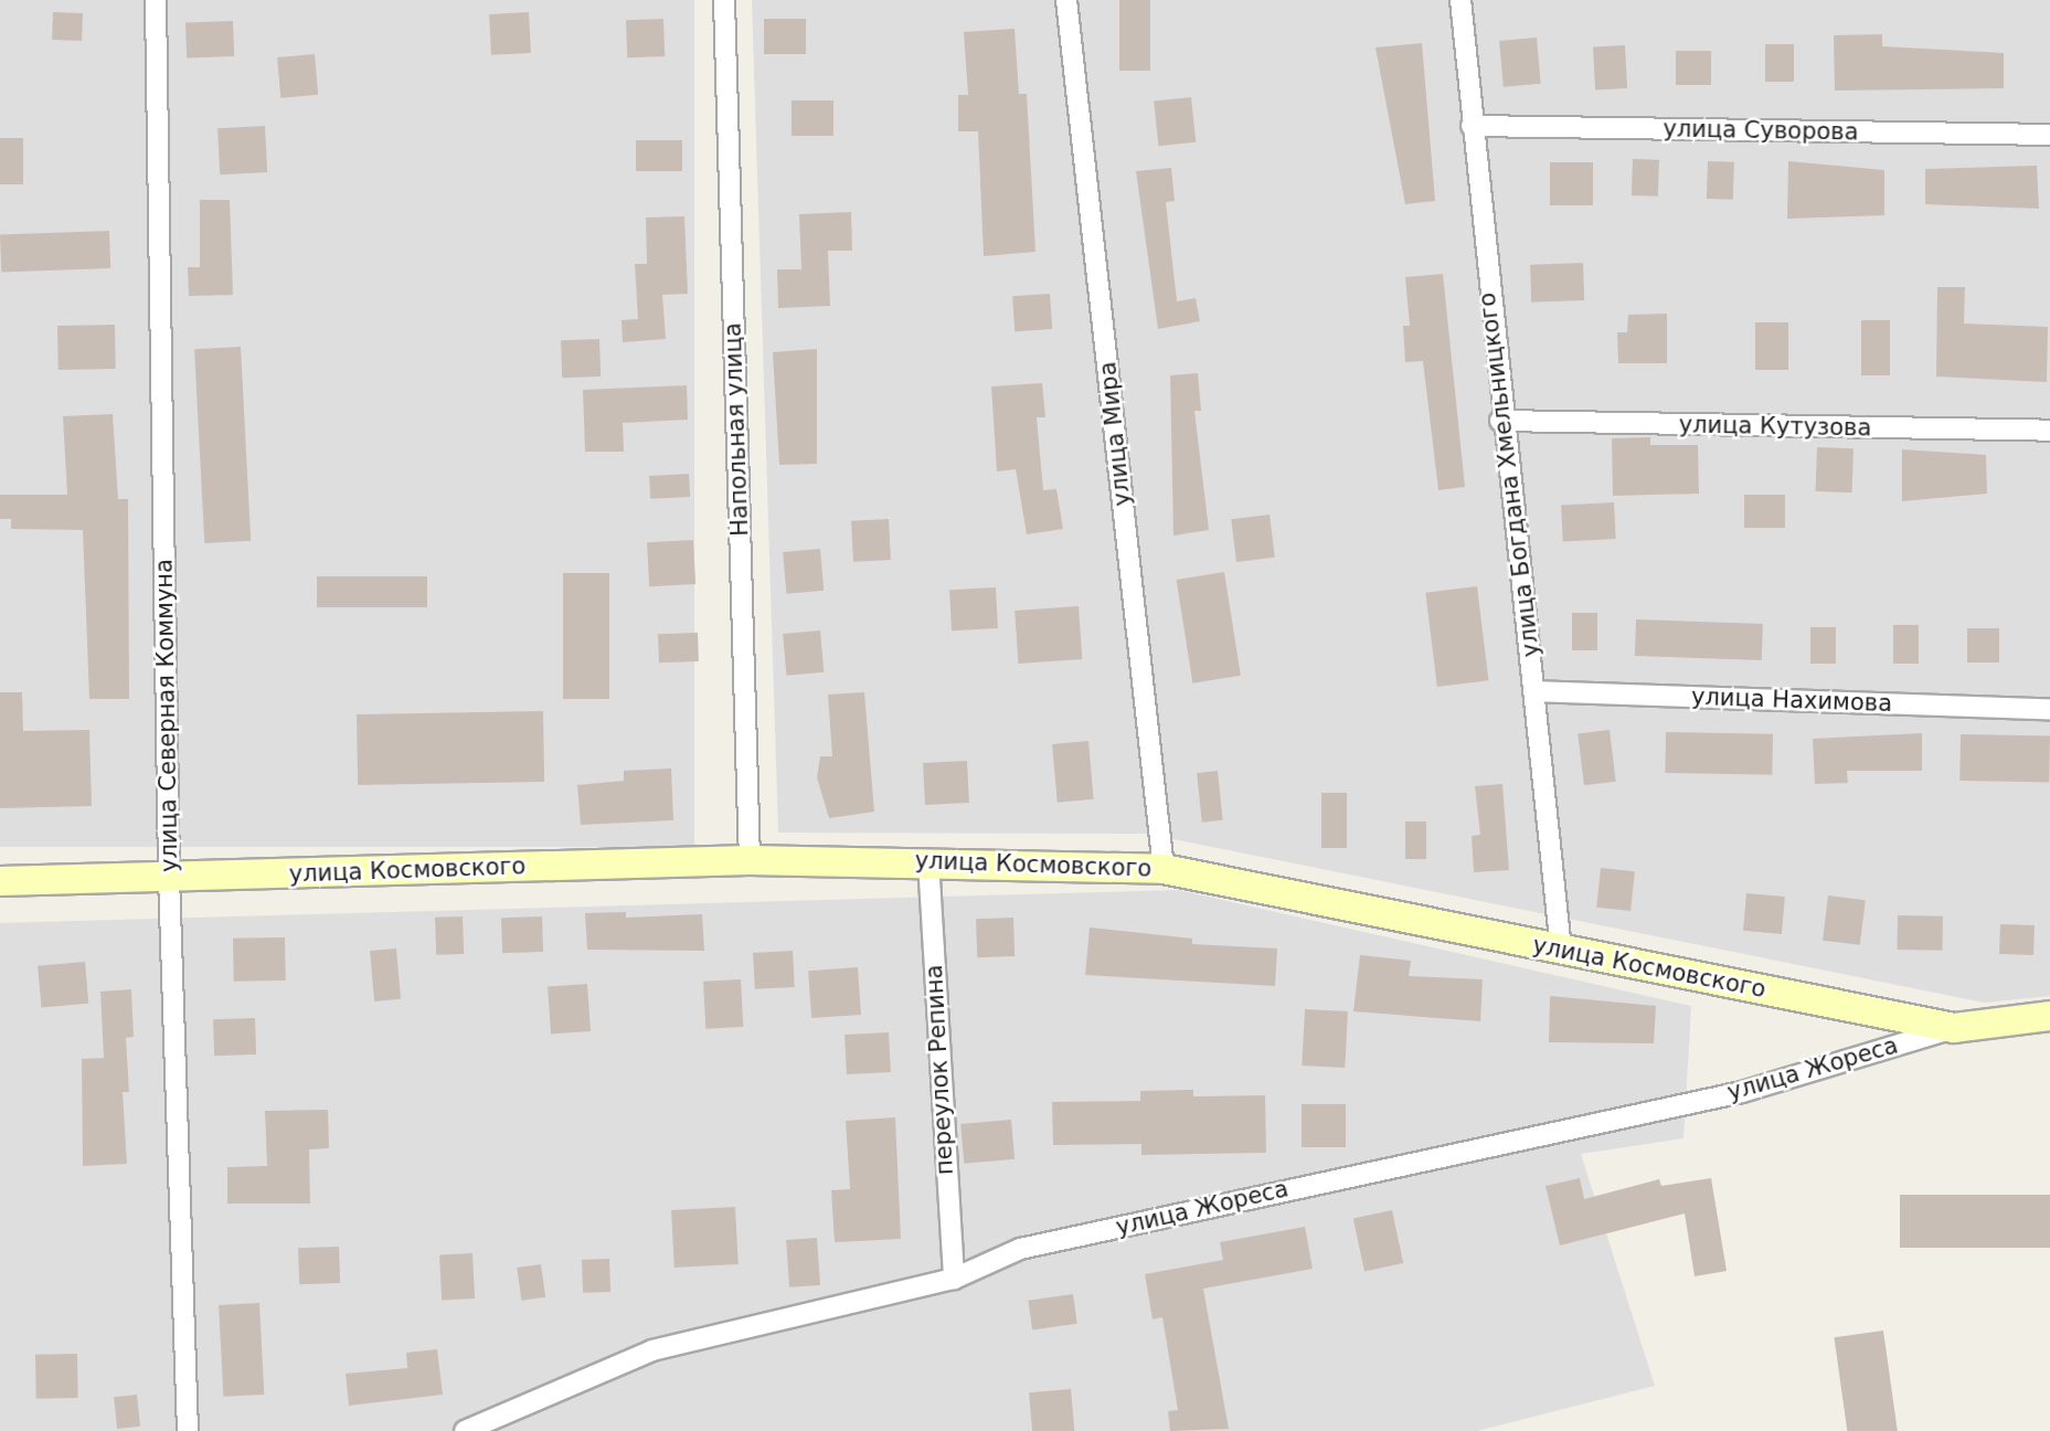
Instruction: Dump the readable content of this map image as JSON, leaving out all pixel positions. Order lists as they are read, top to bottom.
{
  "streets": {
    "main road": ["улица Космовского"],
    "street": [
      "улица Суворова",
      "улица Кутузова",
      "Напольная улица",
      "улица Мира",
      "улица Богдана Хмельницкого",
      "улица Нахимова",
      "улица Северная Коммуна",
      "улица Жореса",
      "переулок Репина"
    ]
  },
  "crossings": [
    ["улица Суворова", "улица Богдана Хмельницкого"],
    ["улица Кутузова", "улица Богдана Хмельницкого"],
    ["Напольная улица", "улица Космовского"],
    ["улица Мира", "улица Космовского"],
    ["улица Богдана Хмельницкого", "улица Нахимова"],
    ["улица Богдана Хмельницкого", "улица Космовского"],
    ["улица Северная Коммуна", "улица Космовского"],
    ["улица Космовского", "улица Жореса"],
    ["улица Космовского", "переулок Репина"],
    ["улица Жореса", "переулок Репина"]
  ]
}
